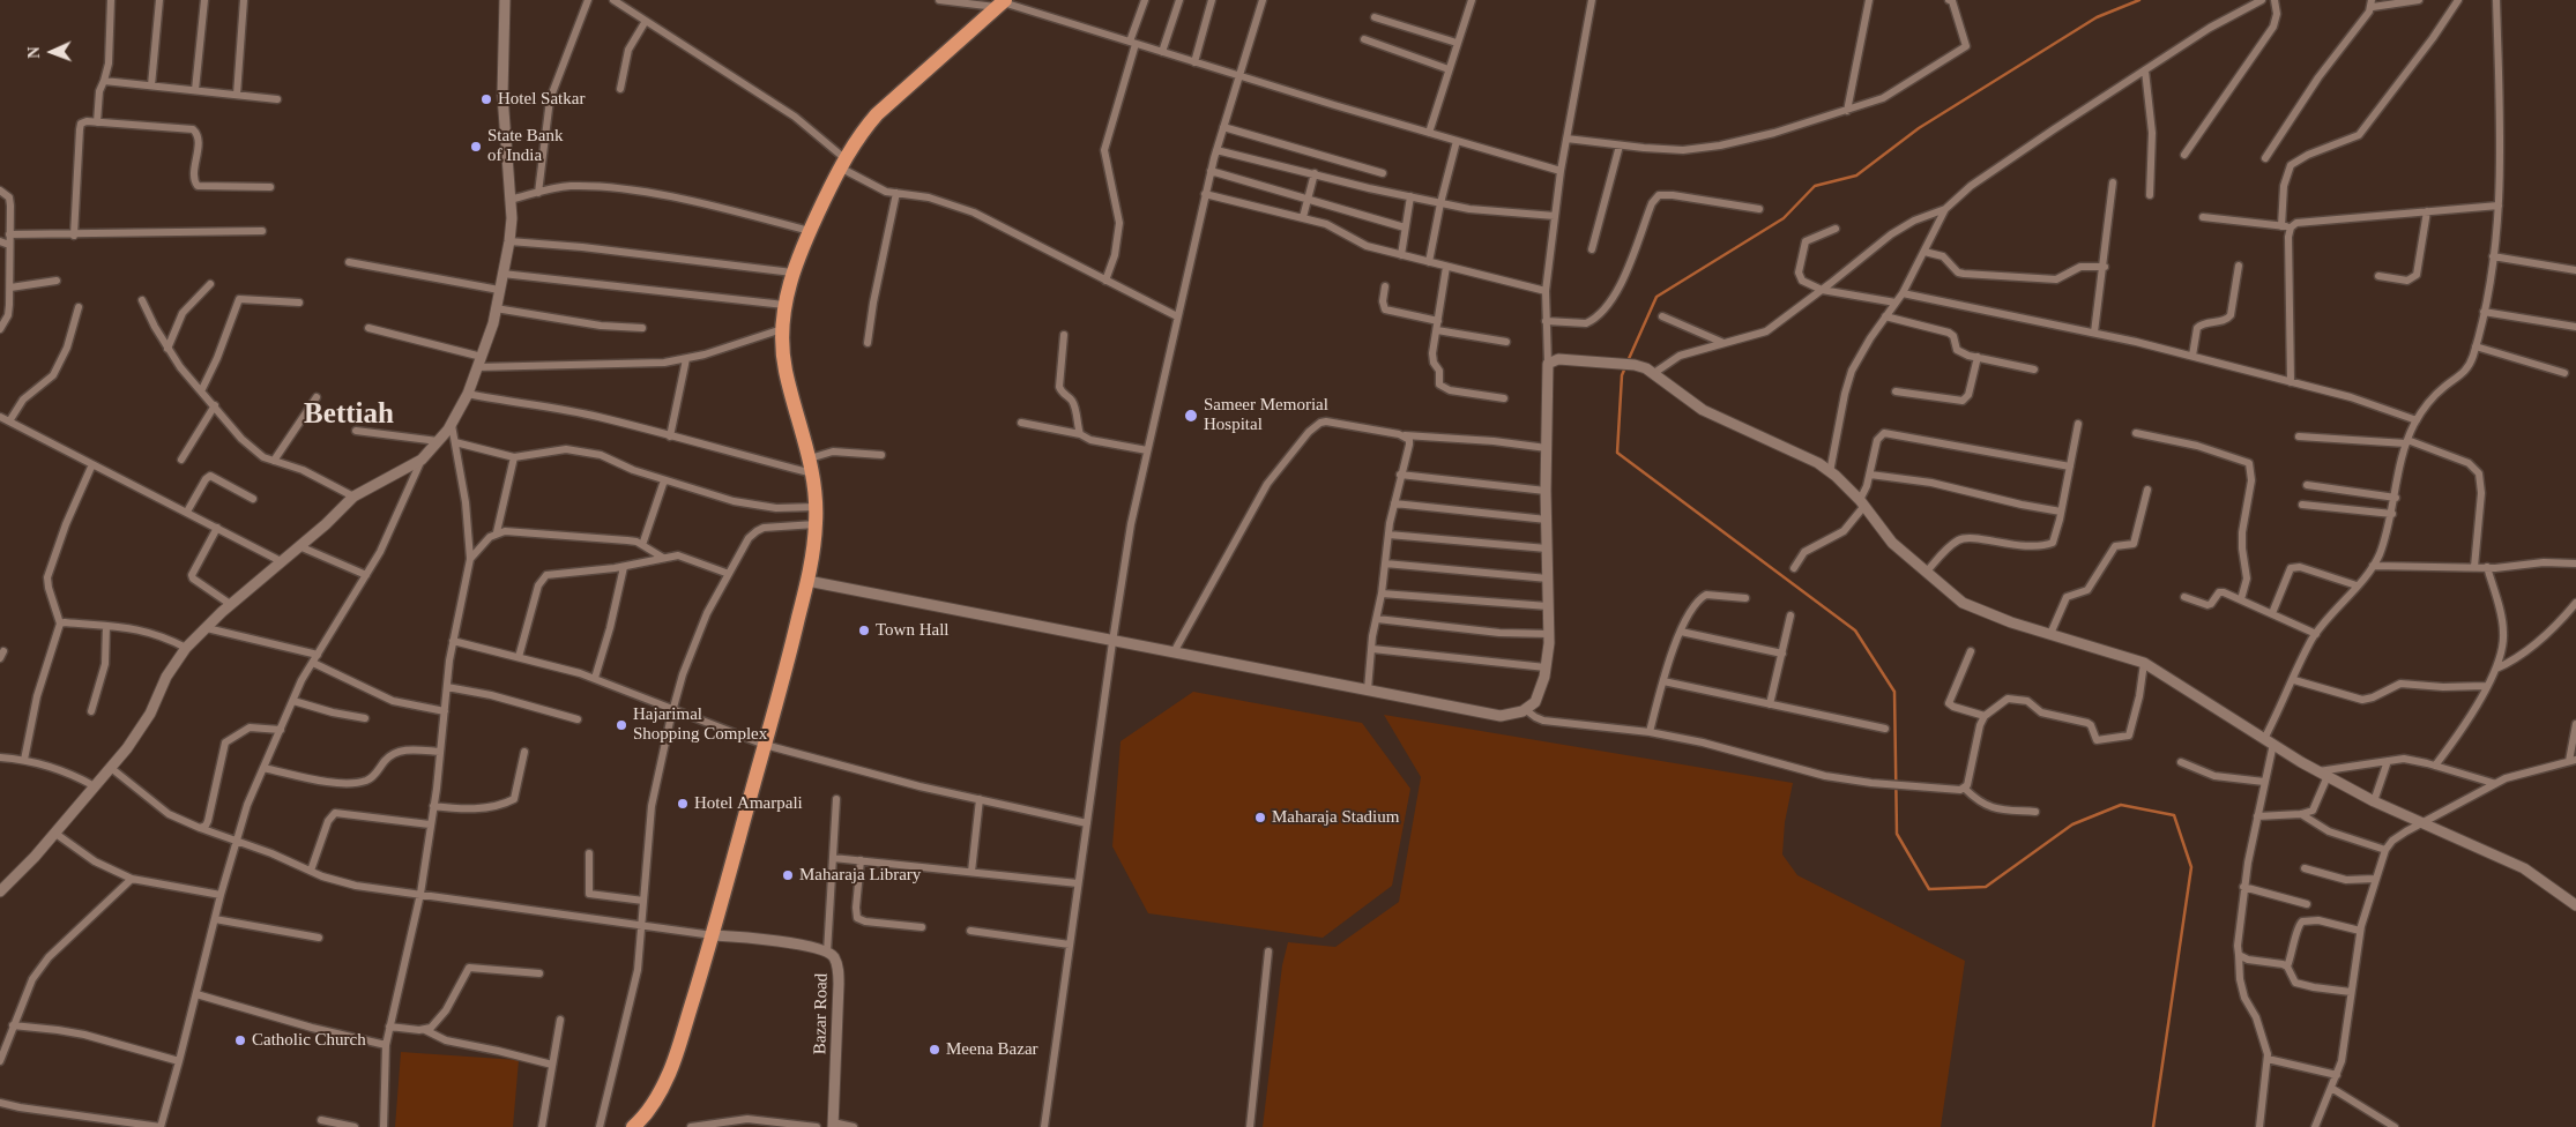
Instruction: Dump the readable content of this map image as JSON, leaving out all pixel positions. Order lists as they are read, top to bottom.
{
  "streets": {
    "street": ["Bazar Road"]
  },
  "districts": ["Bettiah"],
  "places": [
    "Hotel Satkar",
    "State Bank of India",
    "Sameer Memorial Hospital",
    "Town Hall",
    "Hajarimal Shopping Complex",
    "Hotel Amarpali",
    "Maharaja Stadium",
    "Maharaja Library",
    "Catholic Church",
    "Meena Bazar"
  ],
  "north": "left"
}
